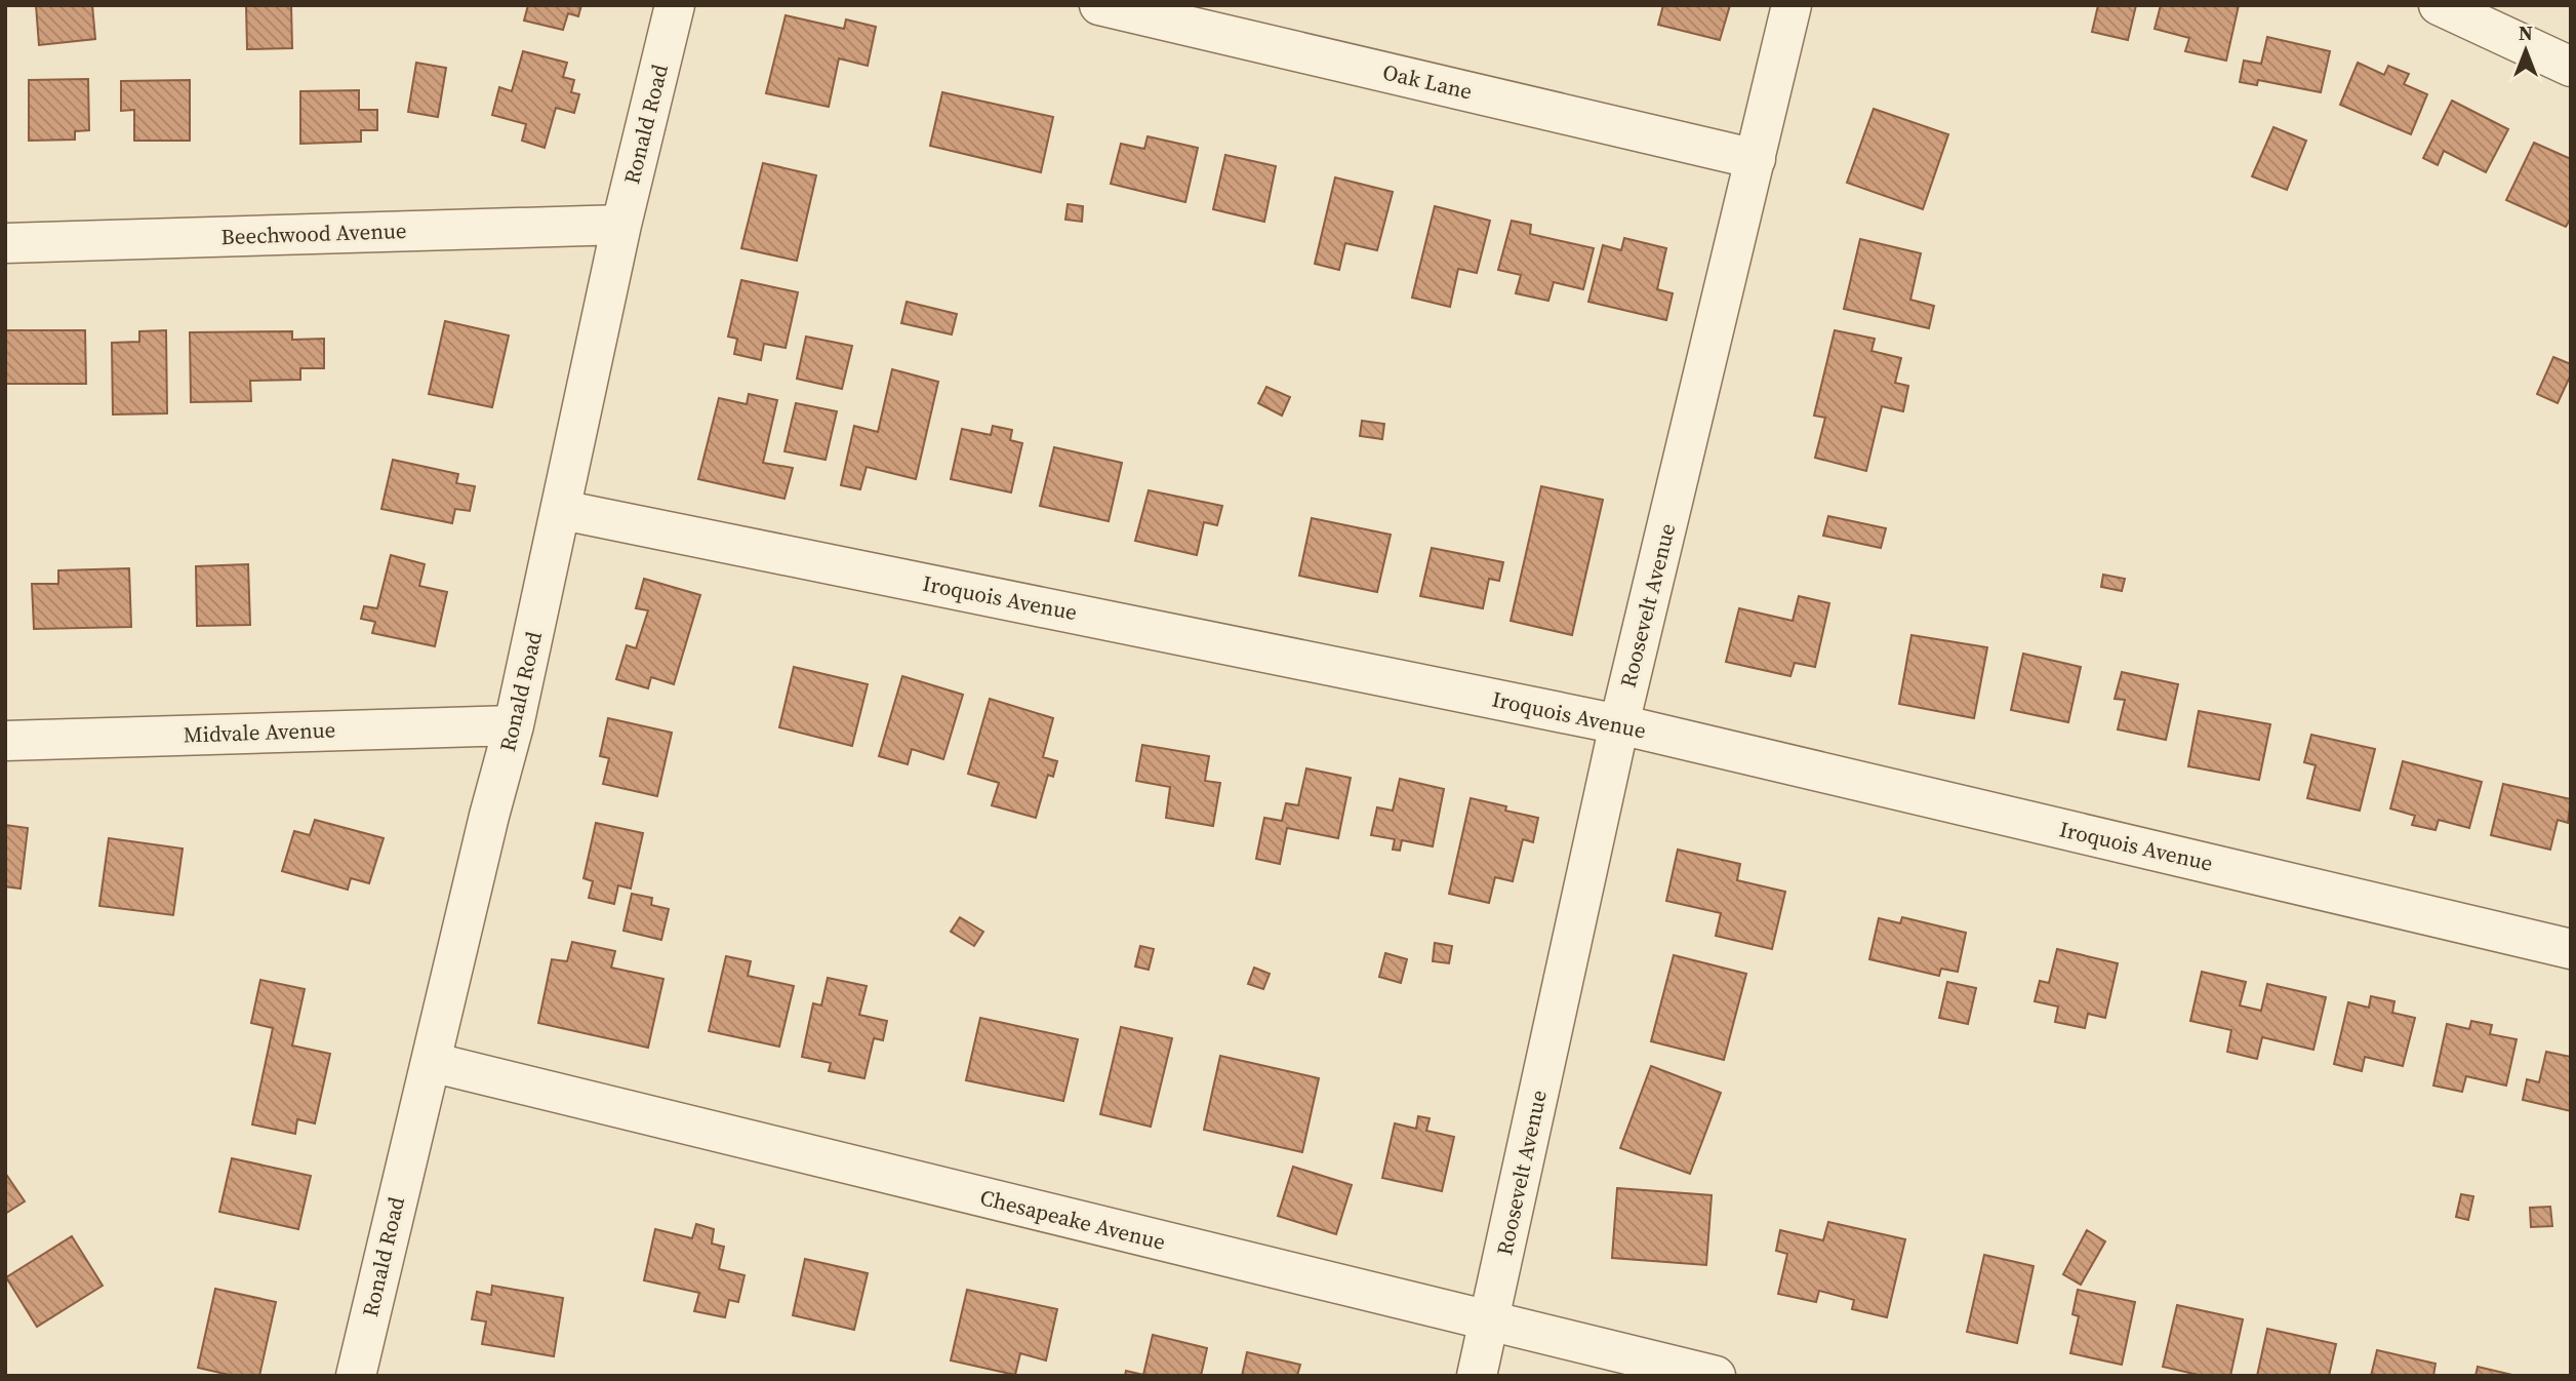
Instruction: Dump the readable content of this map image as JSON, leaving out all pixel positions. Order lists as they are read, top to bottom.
{
  "streets": {
    "street": [
      "Oak Lane",
      "Ronald Road",
      "Beechwood Avenue",
      "Iroquois Avenue",
      "Roosevelt Avenue",
      "Midvale Avenue",
      "Chesapeake Avenue"
    ]
  },
  "crossings": [
    ["Oak Lane", "Roosevelt Avenue"],
    ["Ronald Road", "Beechwood Avenue"],
    ["Ronald Road", "Iroquois Avenue"],
    ["Ronald Road", "Midvale Avenue"],
    ["Ronald Road", "Chesapeake Avenue"],
    ["Iroquois Avenue", "Roosevelt Avenue"],
    ["Roosevelt Avenue", "Chesapeake Avenue"]
  ],
  "north": "top"
}
